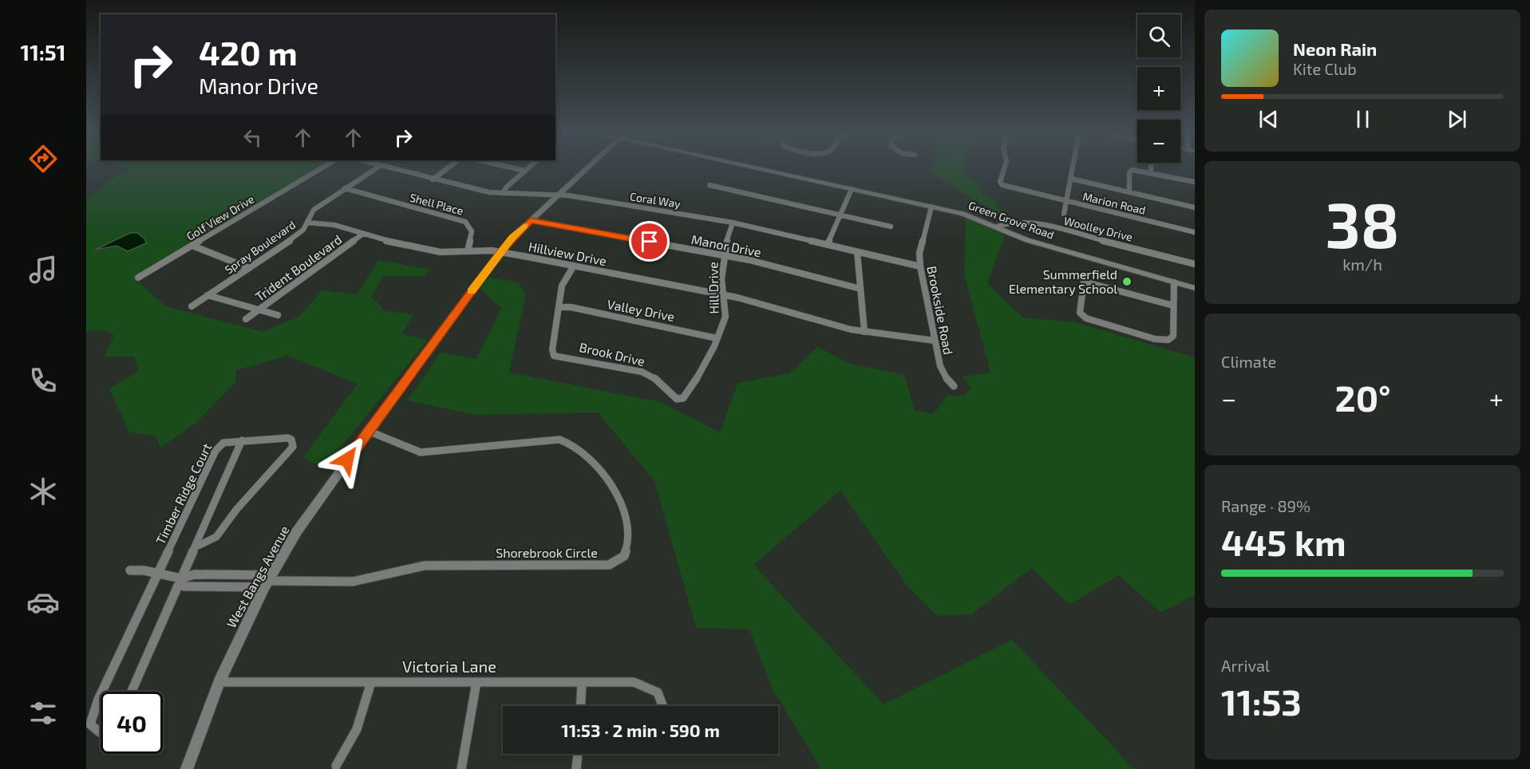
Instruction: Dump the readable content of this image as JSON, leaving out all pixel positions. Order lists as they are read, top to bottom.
{
  "streets": {
    "street": [
      "Coral Way",
      "Marion Road",
      "Shell Place",
      "Golf View Drive",
      "Green Grove Road",
      "Woolley Drive",
      "Manor Drive",
      "Spray Boulevard",
      "Hillview Drive",
      "Trident Boulevard",
      "Hill Drive",
      "Valley Drive",
      "Brookside Road",
      "Brook Drive",
      "Timber Ridge Court",
      "Shorebrook Circle",
      "West Bangs Avenue",
      "Victoria Lane"
    ]
  },
  "crossings": [
    ["Coral Way", "Hill Drive"],
    ["Coral Way", "Brookside Road"],
    ["Coral Way", "West Bangs Avenue"],
    ["Shell Place", "Spray Boulevard"],
    ["Shell Place", "Hillview Drive"],
    ["Green Grove Road", "Woolley Drive"],
    ["Green Grove Road", "Brookside Road"],
    ["Manor Drive", "Hill Drive"],
    ["Manor Drive", "West Bangs Avenue"],
    ["Spray Boulevard", "Hillview Drive"],
    ["Hillview Drive", "Trident Boulevard"],
    ["Hillview Drive", "Hill Drive"],
    ["Hillview Drive", "Brookside Road"],
    ["Hillview Drive", "West Bangs Avenue"],
    ["Hill Drive", "Valley Drive"],
    ["Hill Drive", "Brook Drive"],
    ["Valley Drive", "Brook Drive"],
    ["Shorebrook Circle", "West Bangs Avenue"],
    ["West Bangs Avenue", "Victoria Lane"]
  ],
  "places": ["Summerfield Elementary School"],
  "page": {
    "tabs": "11:51",
    "map_buttons": ["+", "−"],
    "turn": ["420 m", "Manor Drive"],
    "song": ["Neon Rain", "Kite Club"],
    "tile": [
      ["38", "km/h"],
      "Climate",
      ["Range · 89%", "445 km"],
      ["Arrival", "11:53"]
    ],
    "heat": ["−", "20°", "+"],
    "limit": "40",
    "trip": "11:53 · 2 min · 590 m"
  }
}
